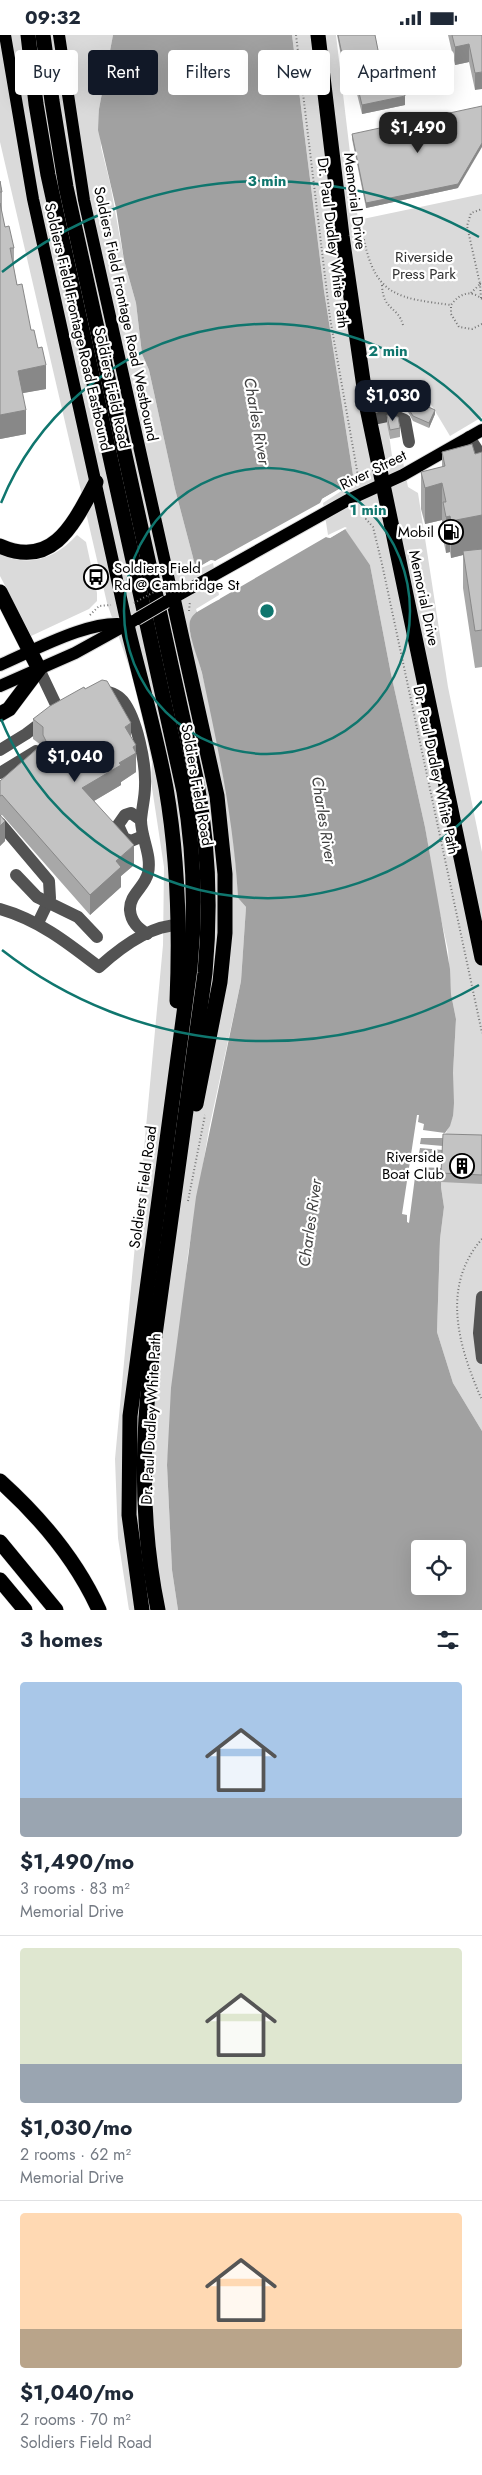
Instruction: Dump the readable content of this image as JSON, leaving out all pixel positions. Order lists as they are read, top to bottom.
{
  "streets": {
    "highway": ["Memorial Drive", "Soldiers Field Road"],
    "main road": ["Soldiers Field Frontage Road Westbound", "Soldiers Field Frontage Road Eastbound", "River Street"],
    "path": ["Dr. Paul Dudley White Path"]
  },
  "crossings": [
    ["Memorial Drive", "River Street"],
    ["Soldiers Field Frontage Road Westbound", "River Street"],
    ["Soldiers Field Frontage Road Eastbound", "River Street"]
  ],
  "water": ["Charles River"],
  "parks": ["Riverside Press Park"],
  "places": {
    "fuel station": ["Mobil"],
    "bus stop": ["Soldiers Field Rd @ Cambridge St"],
    "building": ["Riverside Boat Club"]
  },
  "page": {
    "status": "09:32",
    "chip": [
      "Buy",
      "Rent",
      "Filters",
      "New",
      "Apartment"
    ],
    "price": ["$1,490", "$1,030", "$1,040"],
    "heading": "3 homes",
    "list": [
      {
        "name": "$1,490/mo",
        "note": "3 rooms · 83 m² · Memorial Drive"
      },
      {
        "name": "$1,030/mo",
        "note": "2 rooms · 62 m² · Memorial Drive"
      },
      {
        "name": "$1,040/mo",
        "note": "2 rooms · 70 m² · Soldiers Field Road"
      }
    ]
  },
  "rings": ["3 min", "2 min", "1 min"]
}
